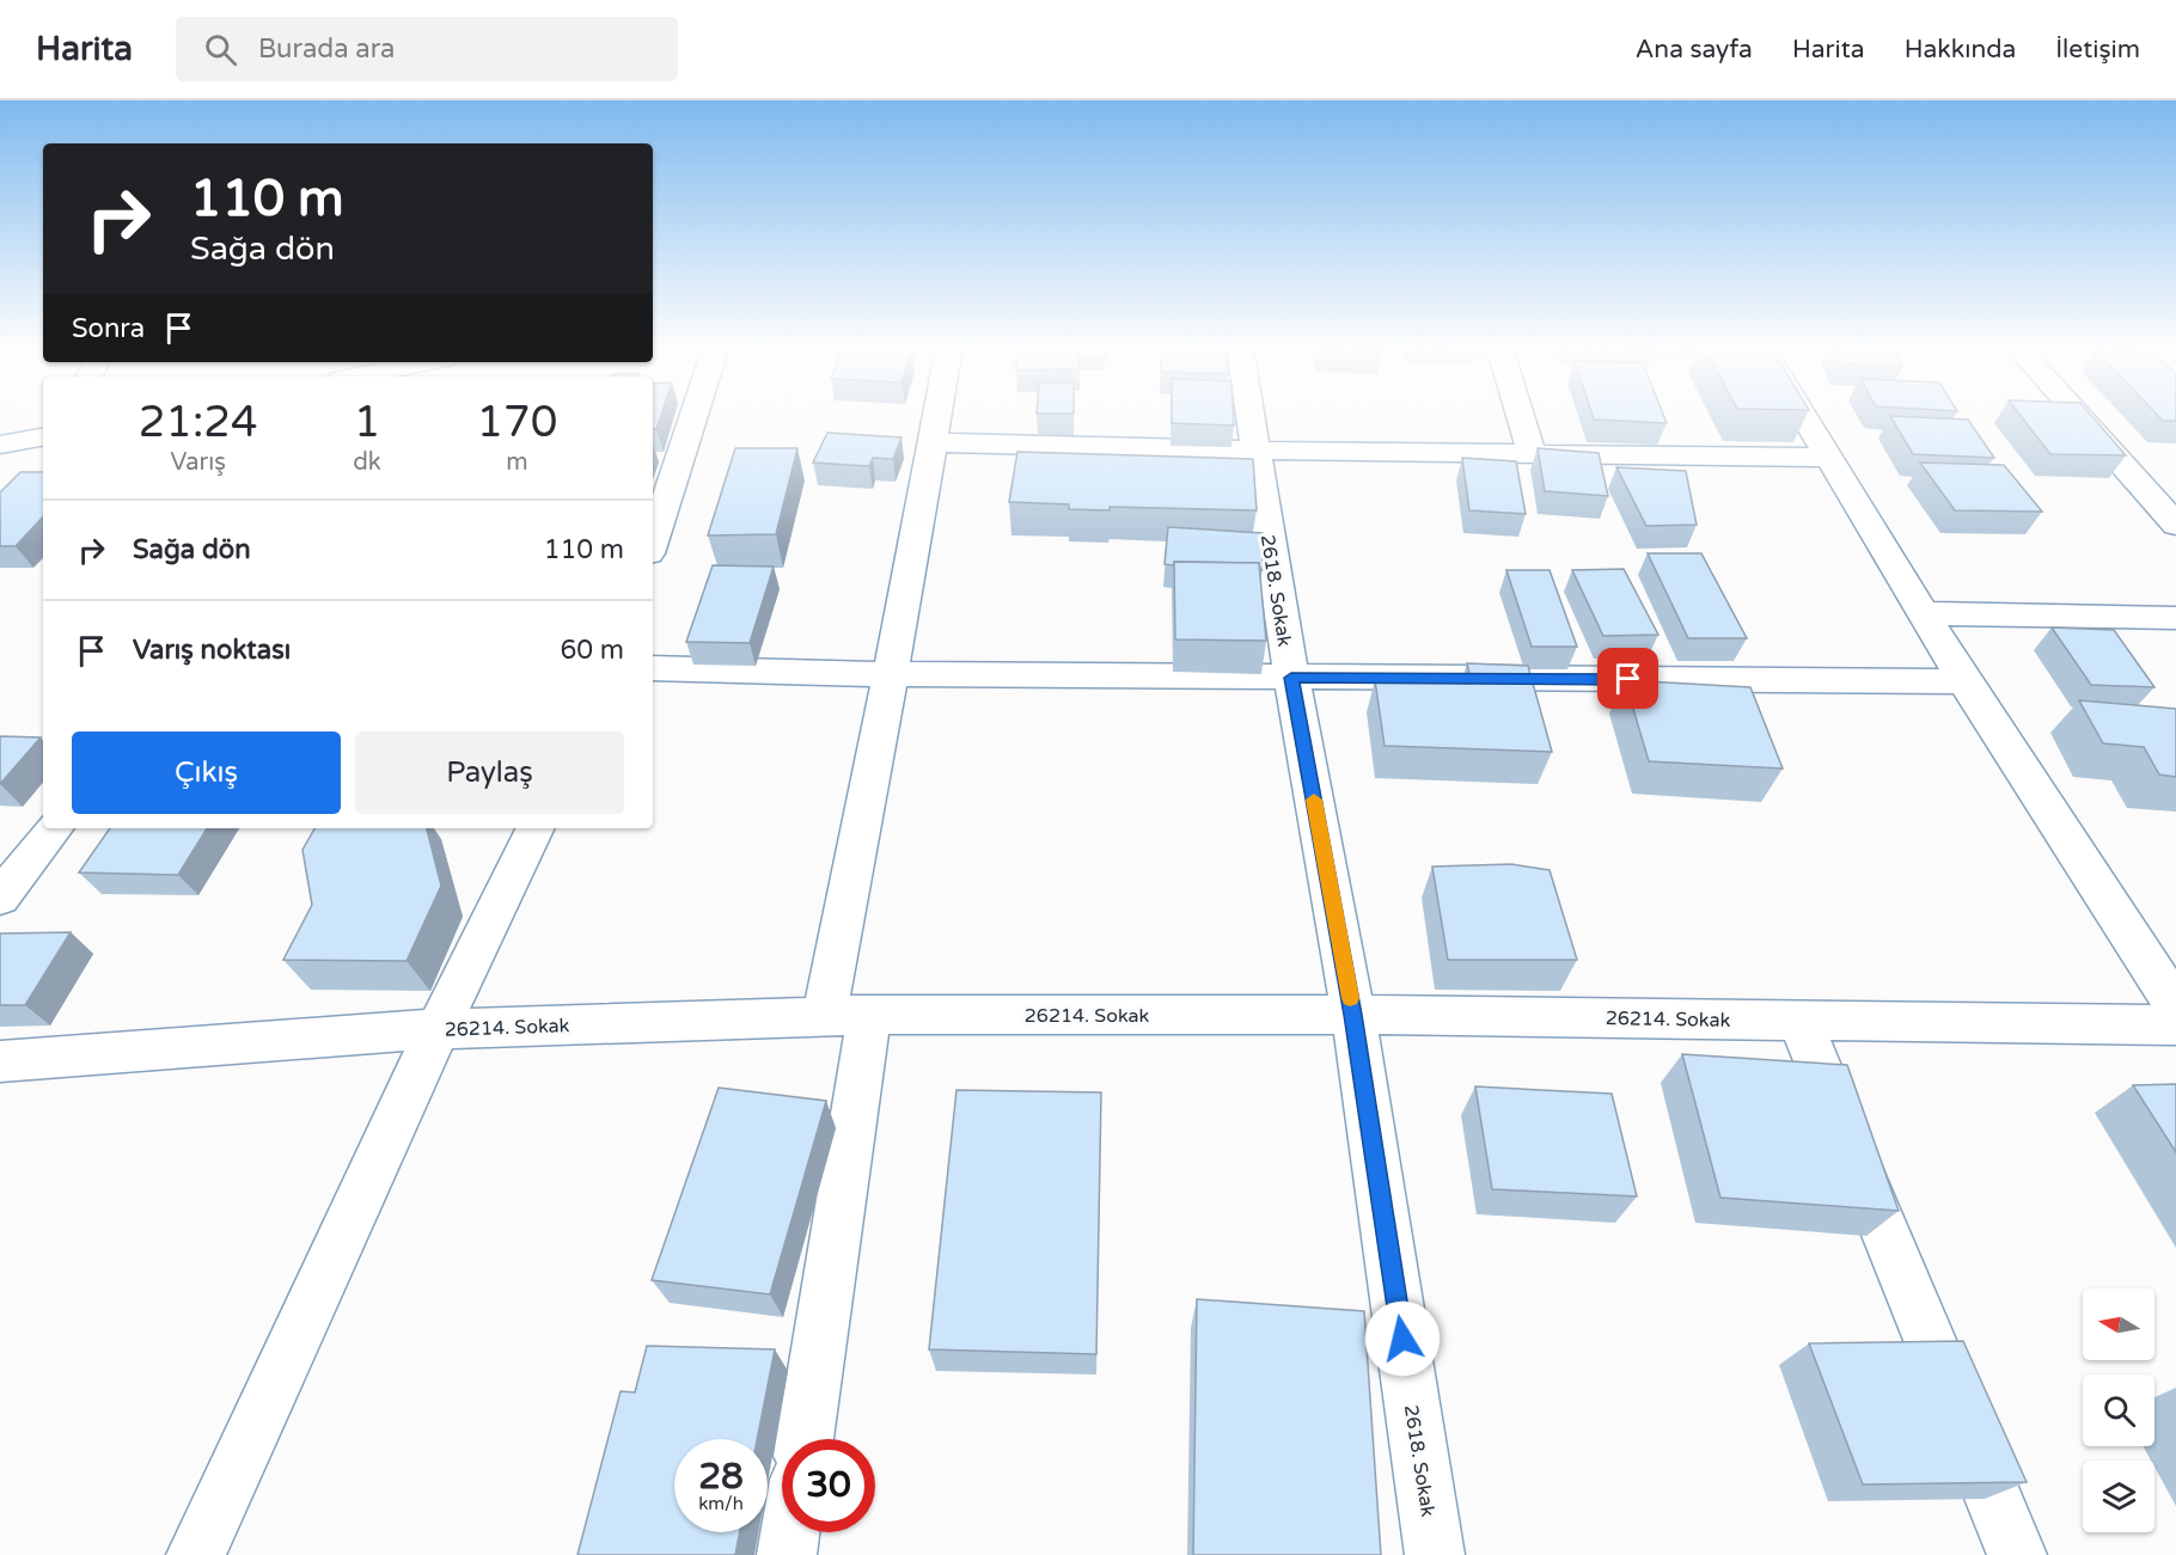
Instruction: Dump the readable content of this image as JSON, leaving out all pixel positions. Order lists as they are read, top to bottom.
{
  "streets": {
    "street": ["2618. Sokak", "26214. Sokak"]
  },
  "crossings": [
    ["2618. Sokak", "26214. Sokak"]
  ],
  "north": "left",
  "page": {
    "header": "Harita",
    "search": "Burada ara",
    "nav": [
      "Ana sayfa",
      "Harita",
      "Hakkında",
      "İletişim"
    ],
    "turn": ["110 m", "Sağa dön"],
    "then": "Sonra",
    "eta": [
      "21:24",
      "Varış",
      "1",
      "dk",
      "170",
      "m"
    ],
    "list": [
      {
        "name": "Sağa dön",
        "value": "110 m"
      },
      {
        "name": "Varış noktası",
        "value": "60 m"
      }
    ],
    "buttons": ["Çıkış", "Paylaş"],
    "speed": "28 km/h",
    "limit": "30"
  }
}
